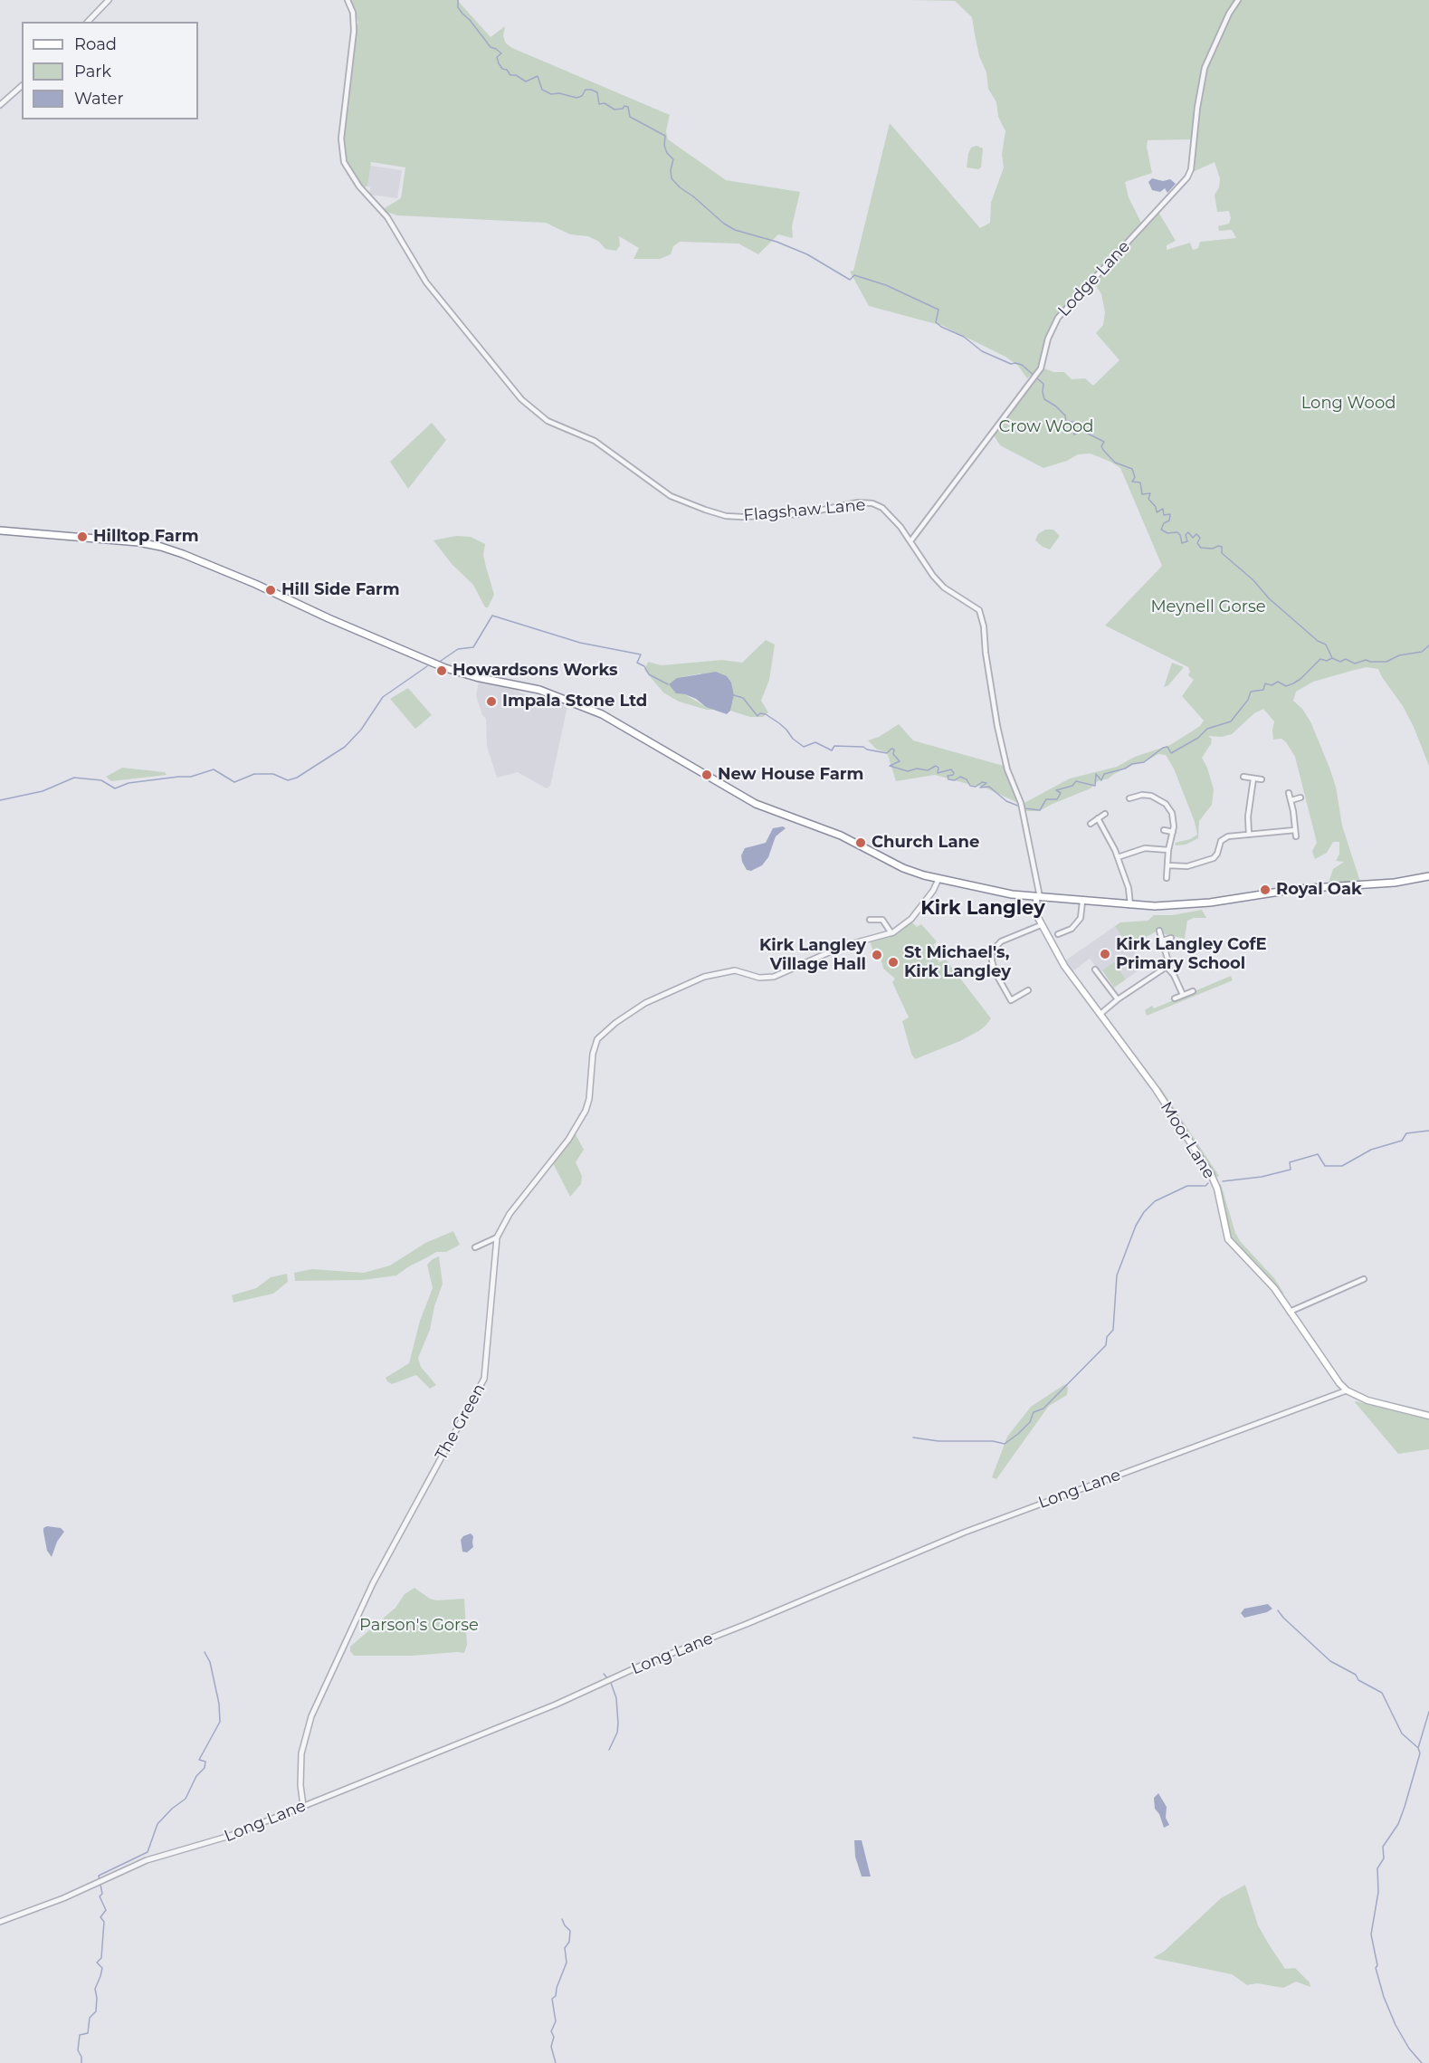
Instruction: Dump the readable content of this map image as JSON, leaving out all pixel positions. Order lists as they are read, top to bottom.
{
  "streets": {
    "main road": ["Moor Lane"],
    "street": [
      "Lodge Lane",
      "Flagshaw Lane",
      "The Green",
      "Long Lane"
    ]
  },
  "crossings": [
    ["Lodge Lane", "Flagshaw Lane"],
    ["Flagshaw Lane", "Moor Lane"],
    ["Moor Lane", "Long Lane"],
    ["The Green", "Long Lane"]
  ],
  "districts": ["Kirk Langley"],
  "parks": [
    "Long Wood",
    "Crow Wood",
    "Meynell Gorse",
    "Parson's Gorse"
  ],
  "places": [
    "Hilltop Farm",
    "Hill Side Farm",
    "Howardsons Works",
    "Impala Stone Ltd",
    "New House Farm",
    "Church Lane",
    "Royal Oak",
    "Kirk Langley CofE Primary School",
    "Kirk Langley Village Hall",
    "St Michael's, Kirk Langley"
  ],
  "legend": ["Road", "Park", "Water"]
}
